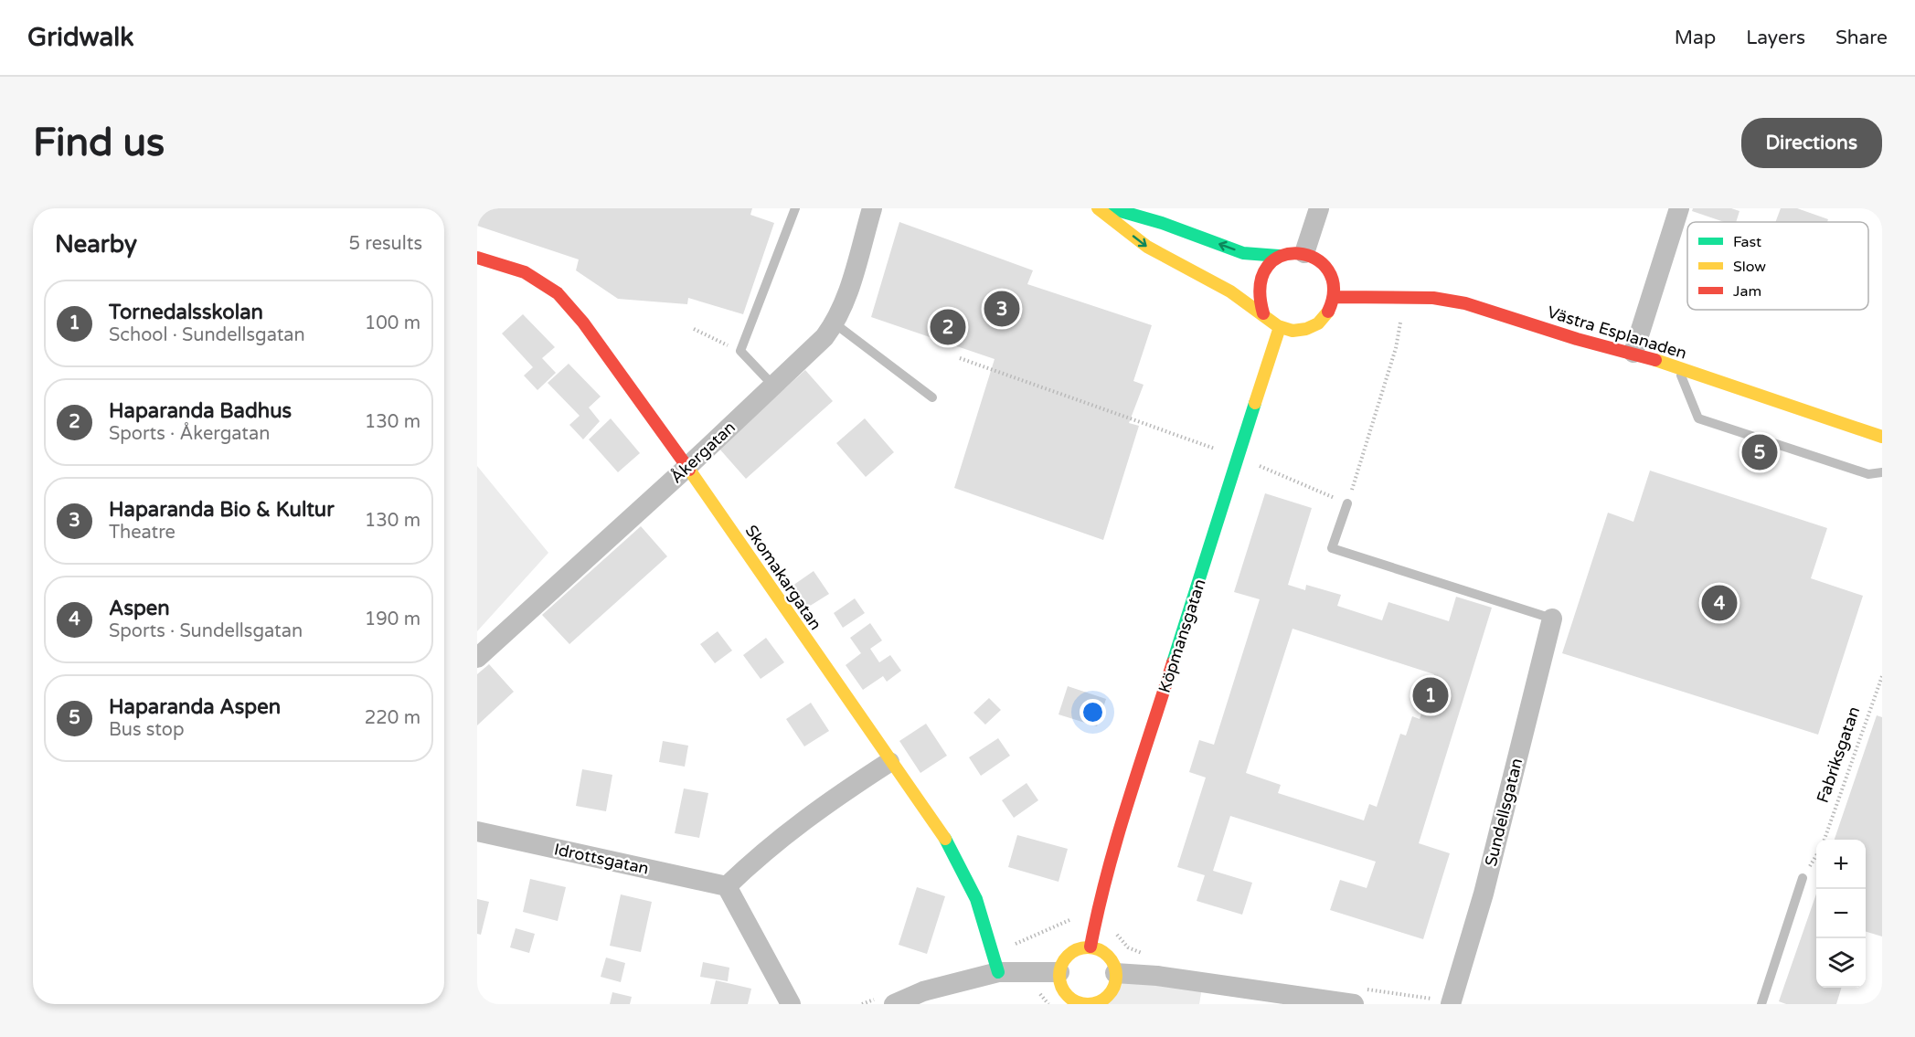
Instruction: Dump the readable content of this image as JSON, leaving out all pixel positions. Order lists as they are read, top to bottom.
{
  "streets": {
    "street": [
      "Västra Esplanaden",
      "Åkergatan",
      "Skomakargatan",
      "Köpmansgatan",
      "Sundellsgatan",
      "Idrottsgatan"
    ],
    "path": ["Fabriksgatan"]
  },
  "crossings": [
    ["Västra Esplanaden", "Köpmansgatan"],
    ["Åkergatan", "Skomakargatan"]
  ],
  "legend": ["Fast", "Slow", "Jam"],
  "page": {
    "header": "Gridwalk",
    "nav": ["Map", "Layers", "Share"],
    "buttons": "Directions",
    "title": "Find us",
    "heading": ["Nearby", "5 results"],
    "list": [
      {
        "mark": "1",
        "name": "Tornedalsskolan",
        "note": "School · Sundellsgatan",
        "value": "100 m"
      },
      {
        "mark": "2",
        "name": "Haparanda Badhus",
        "note": "Sports · Åkergatan",
        "value": "130 m"
      },
      {
        "mark": "3",
        "name": "Haparanda Bio & Kultur",
        "note": "Theatre",
        "value": "130 m"
      },
      {
        "mark": "4",
        "name": "Aspen",
        "note": "Sports · Sundellsgatan",
        "value": "190 m"
      },
      {
        "mark": "5",
        "name": "Haparanda Aspen",
        "note": "Bus stop",
        "value": "220 m"
      }
    ],
    "pins": [
      "3",
      "2",
      "5",
      "4",
      "1"
    ],
    "map_buttons": ["+", "−"]
  }
}
